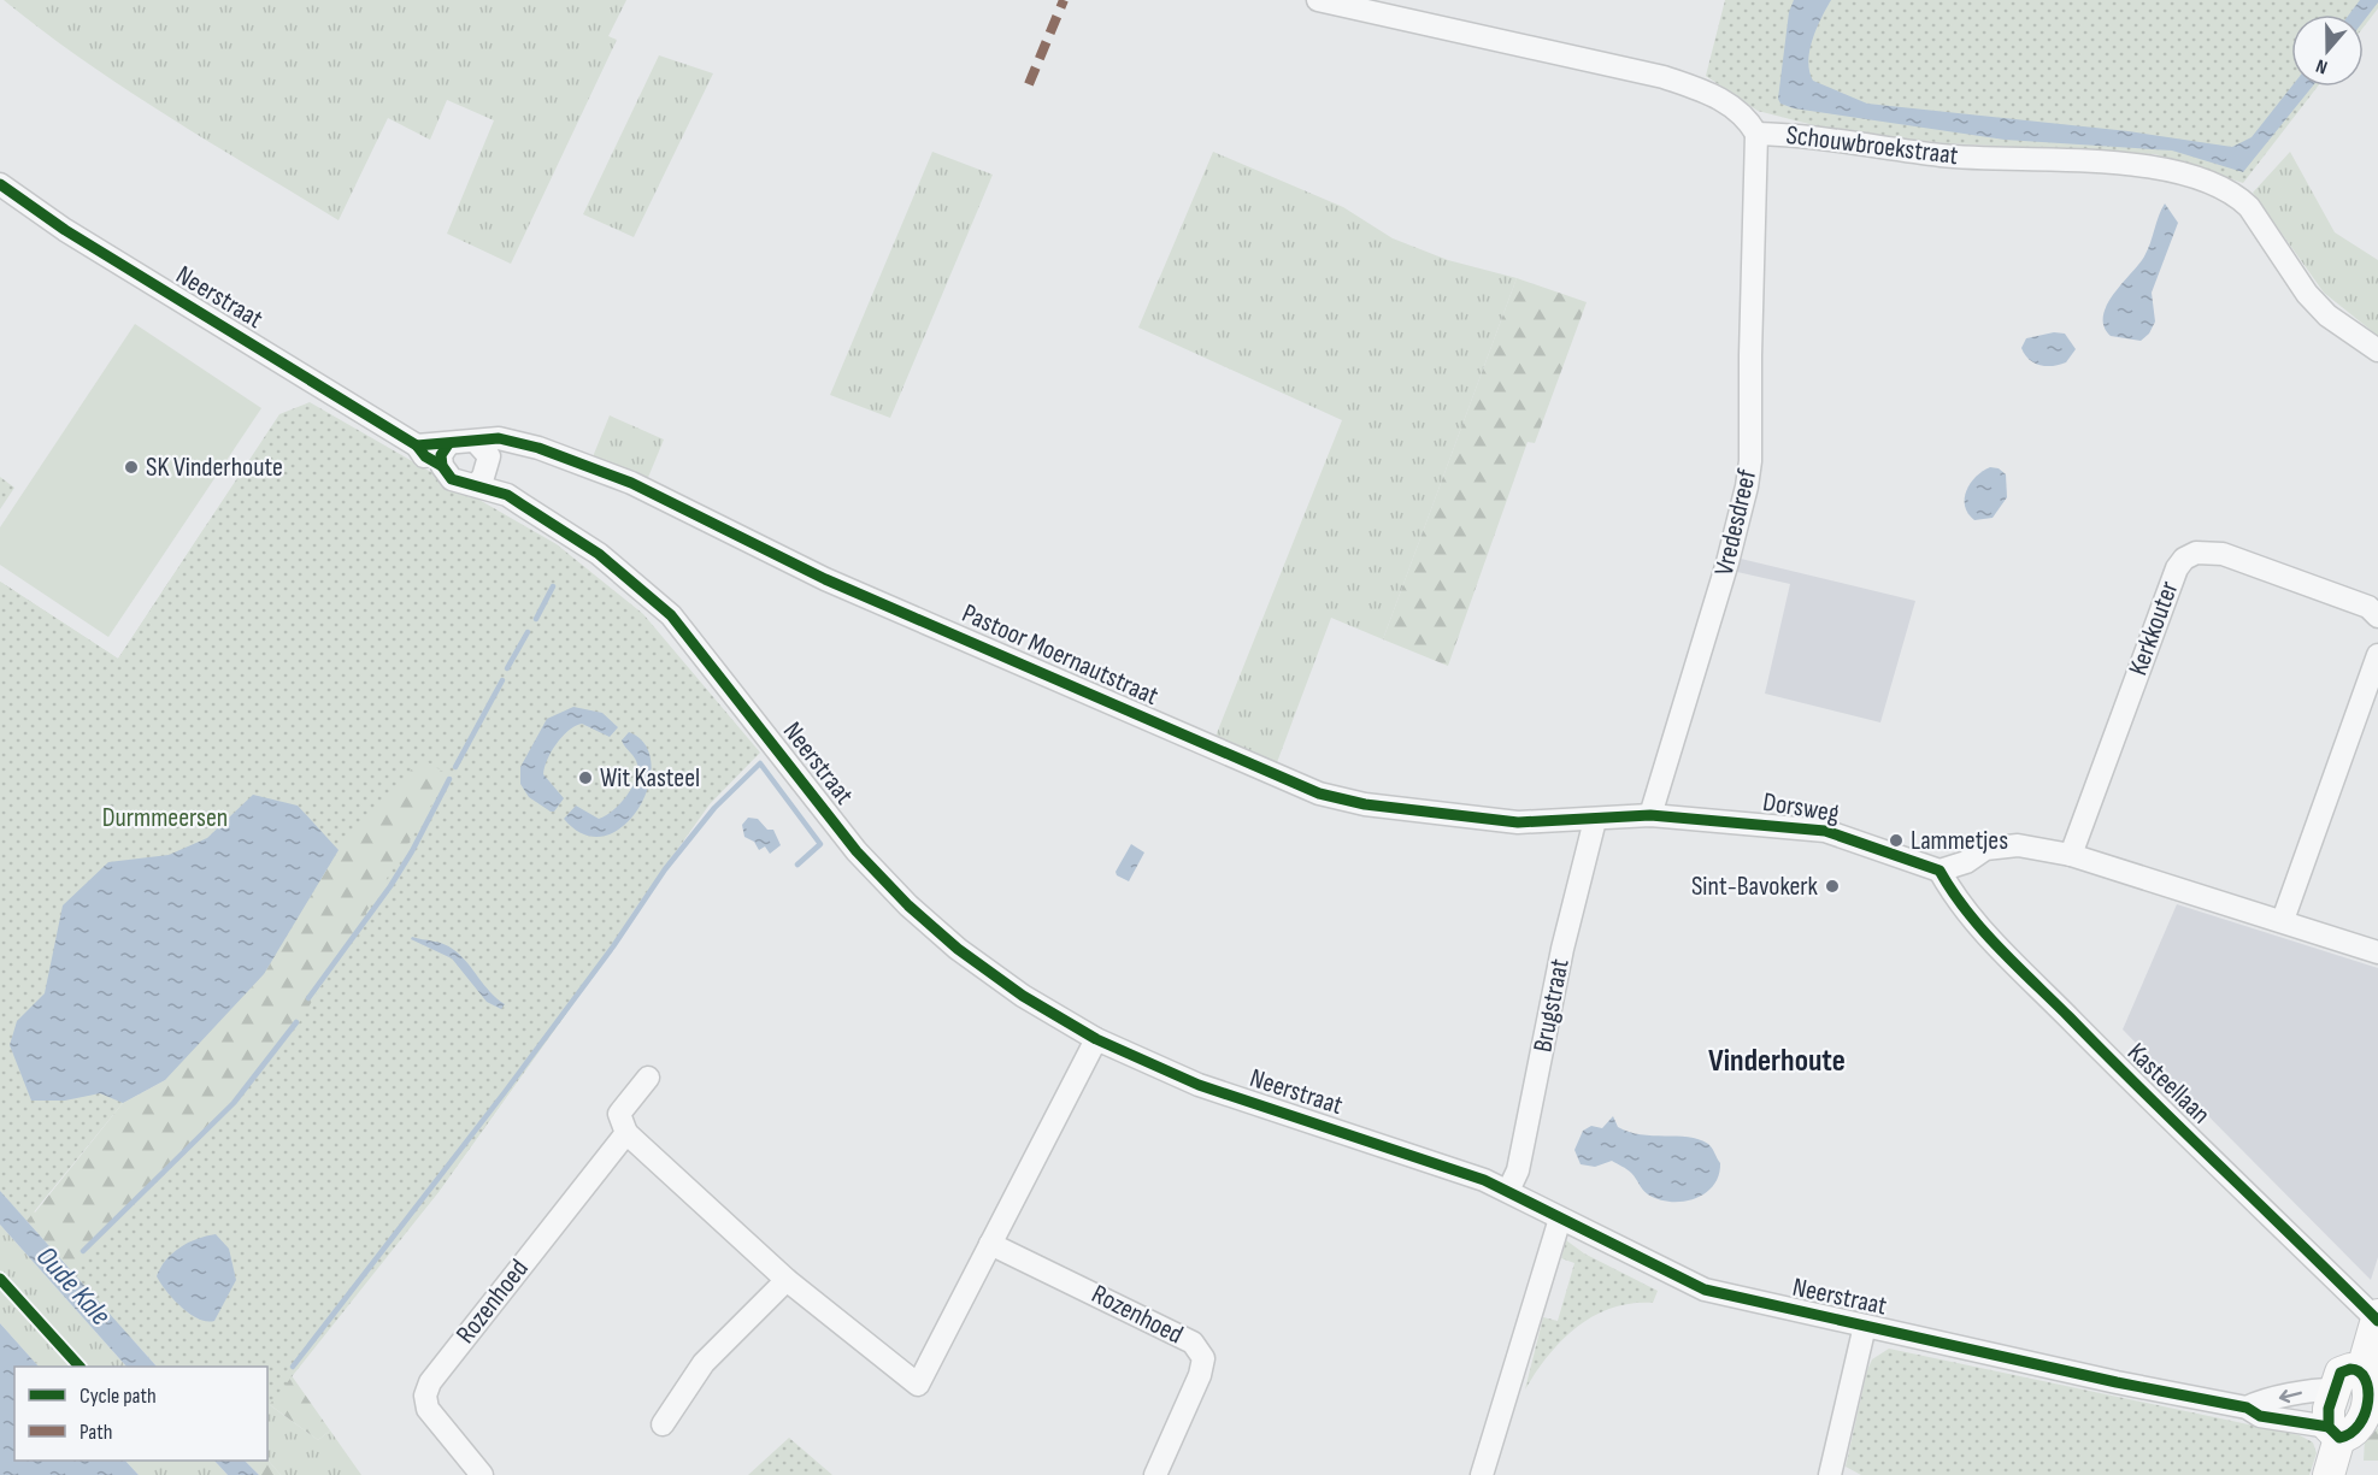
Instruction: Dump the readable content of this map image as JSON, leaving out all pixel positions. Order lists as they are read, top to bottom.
{
  "streets": {
    "street": [
      "Schouwbroekstraat",
      "Neerstraat",
      "Vredesdreef",
      "Kerkkouter",
      "Pastoor Moernautstraat",
      "Dorsweg",
      "Brugstraat",
      "Kasteellaan",
      "Rozenhoed"
    ]
  },
  "crossings": [
    ["Schouwbroekstraat", "Vredesdreef"],
    ["Neerstraat", "Pastoor Moernautstraat"],
    ["Neerstraat", "Brugstraat"],
    ["Vredesdreef", "Pastoor Moernautstraat"],
    ["Vredesdreef", "Dorsweg"],
    ["Pastoor Moernautstraat", "Dorsweg"],
    ["Pastoor Moernautstraat", "Brugstraat"],
    ["Dorsweg", "Kasteellaan"]
  ],
  "districts": ["Vinderhoute"],
  "water": ["Oude Kale"],
  "parks": ["Durmmeersen"],
  "places": [
    "SK Vinderhoute",
    "Wit Kasteel",
    "Lammetjes",
    "Sint-Bavokerk"
  ],
  "legend": ["Cycle path", "Path"],
  "north": "bottom"
}
